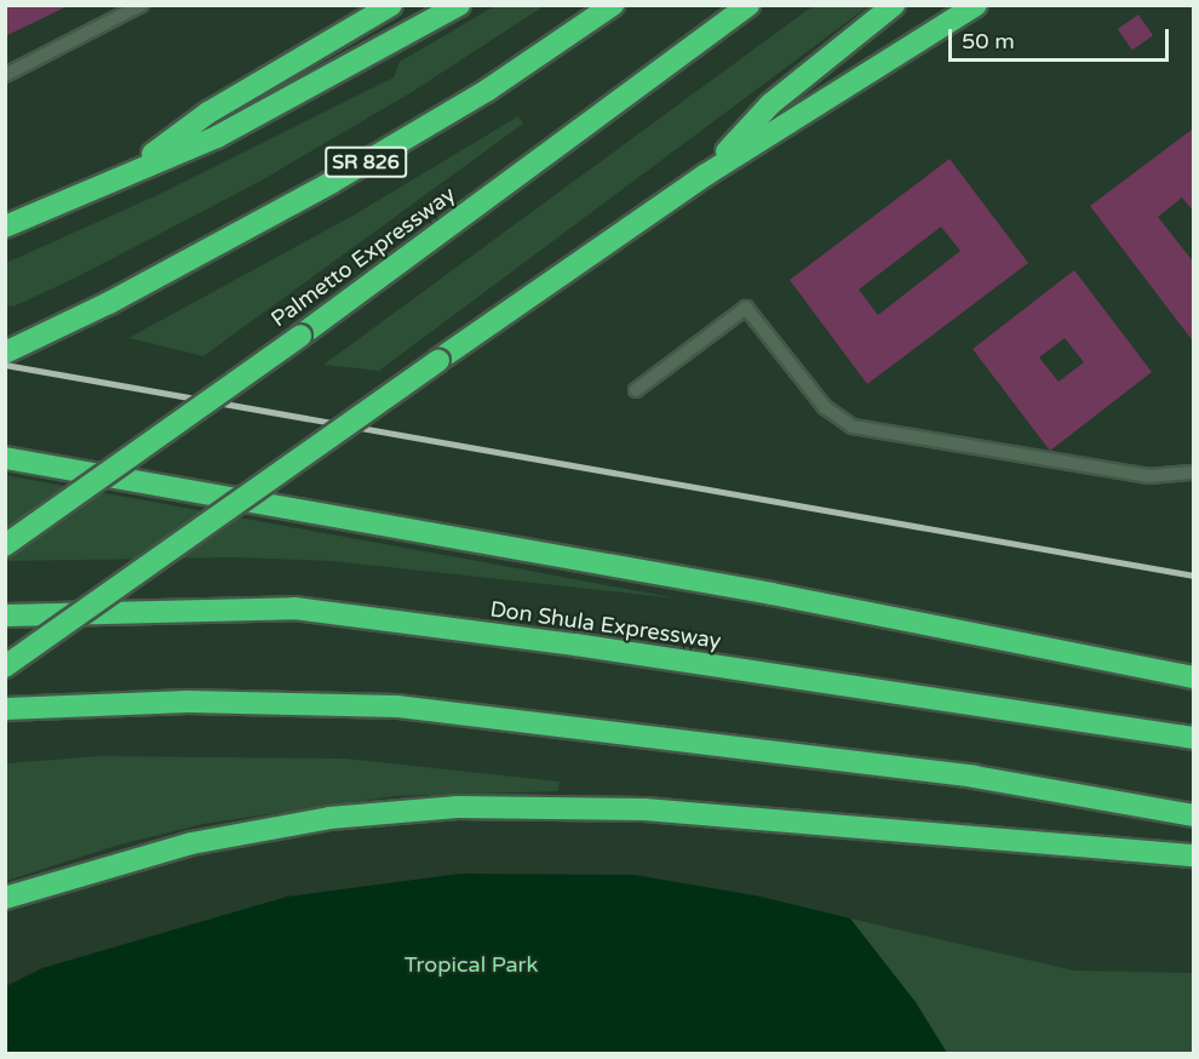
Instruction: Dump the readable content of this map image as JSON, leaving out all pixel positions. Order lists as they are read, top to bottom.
{
  "streets": {
    "highway": ["SR 826", "Palmetto Expressway", "Don Shula Expressway"]
  },
  "parks": ["Tropical Park"],
  "scale_bar": "50 m"
}
